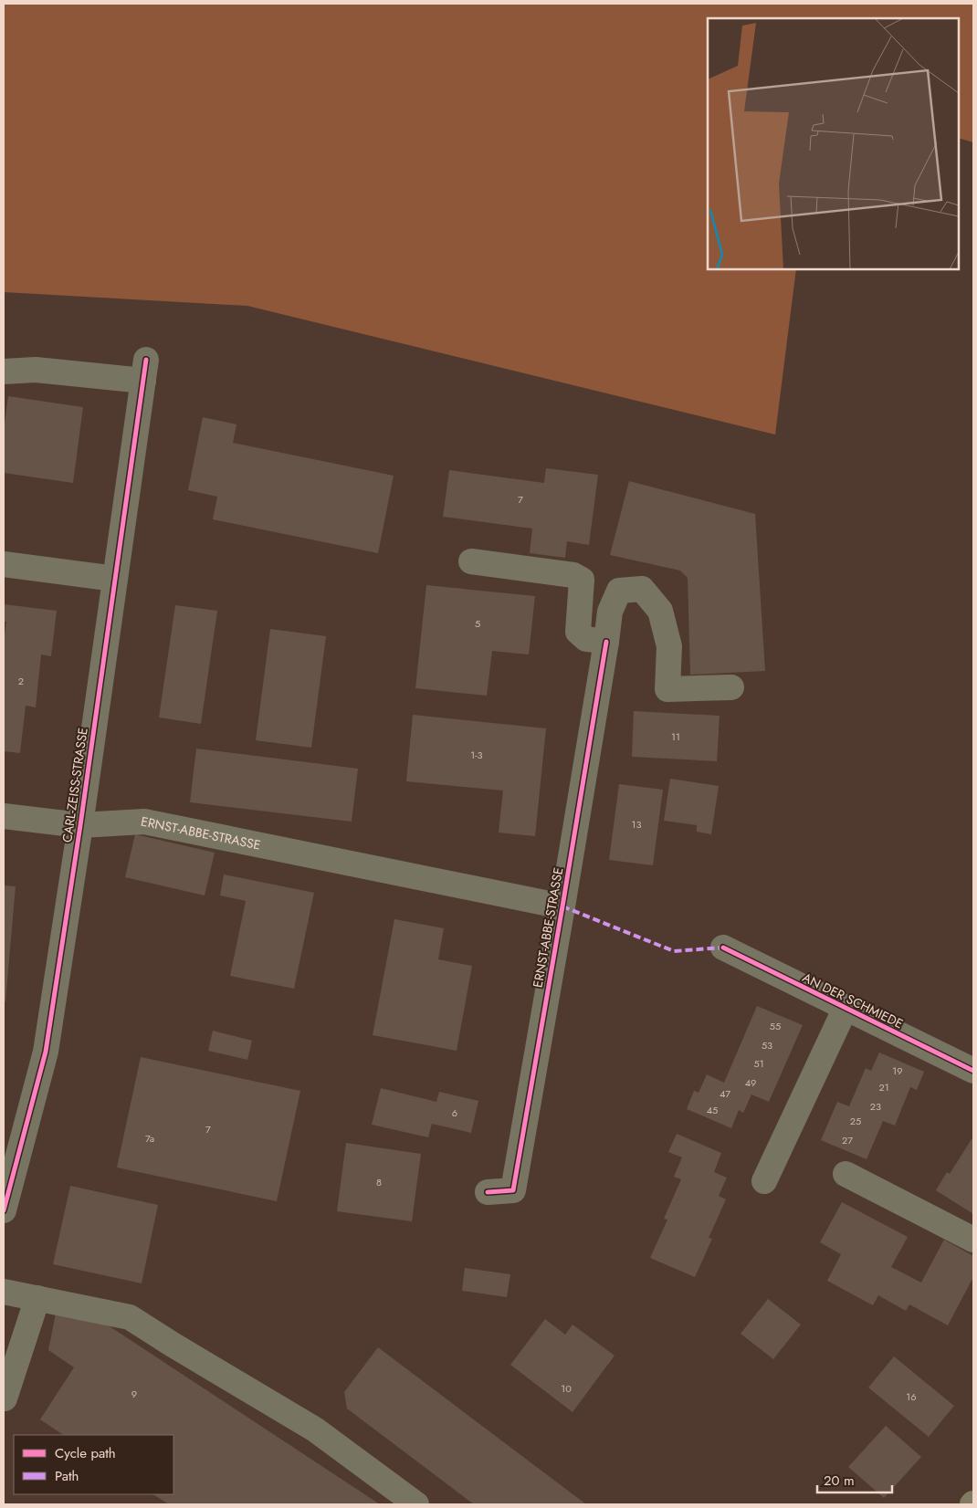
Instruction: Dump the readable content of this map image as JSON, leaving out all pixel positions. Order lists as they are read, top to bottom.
{
  "streets": {
    "street": ["CARL-ZEISS-STRASSE", "ERNST-ABBE-STRASSE", "AN DER SCHMIEDE"]
  },
  "crossings": [
    ["CARL-ZEISS-STRASSE", "ERNST-ABBE-STRASSE"]
  ],
  "house_numbers": [
    "7",
    "5",
    "2",
    "11",
    "1-3",
    "13",
    "55",
    "53",
    "51",
    "19",
    "49",
    "21",
    "47",
    "23",
    "45",
    "6",
    "25",
    "7",
    "7a",
    "27",
    "8",
    "10",
    "9",
    "16"
  ],
  "legend": ["Cycle path", "Path"],
  "scale_bar": "20 m"
}
